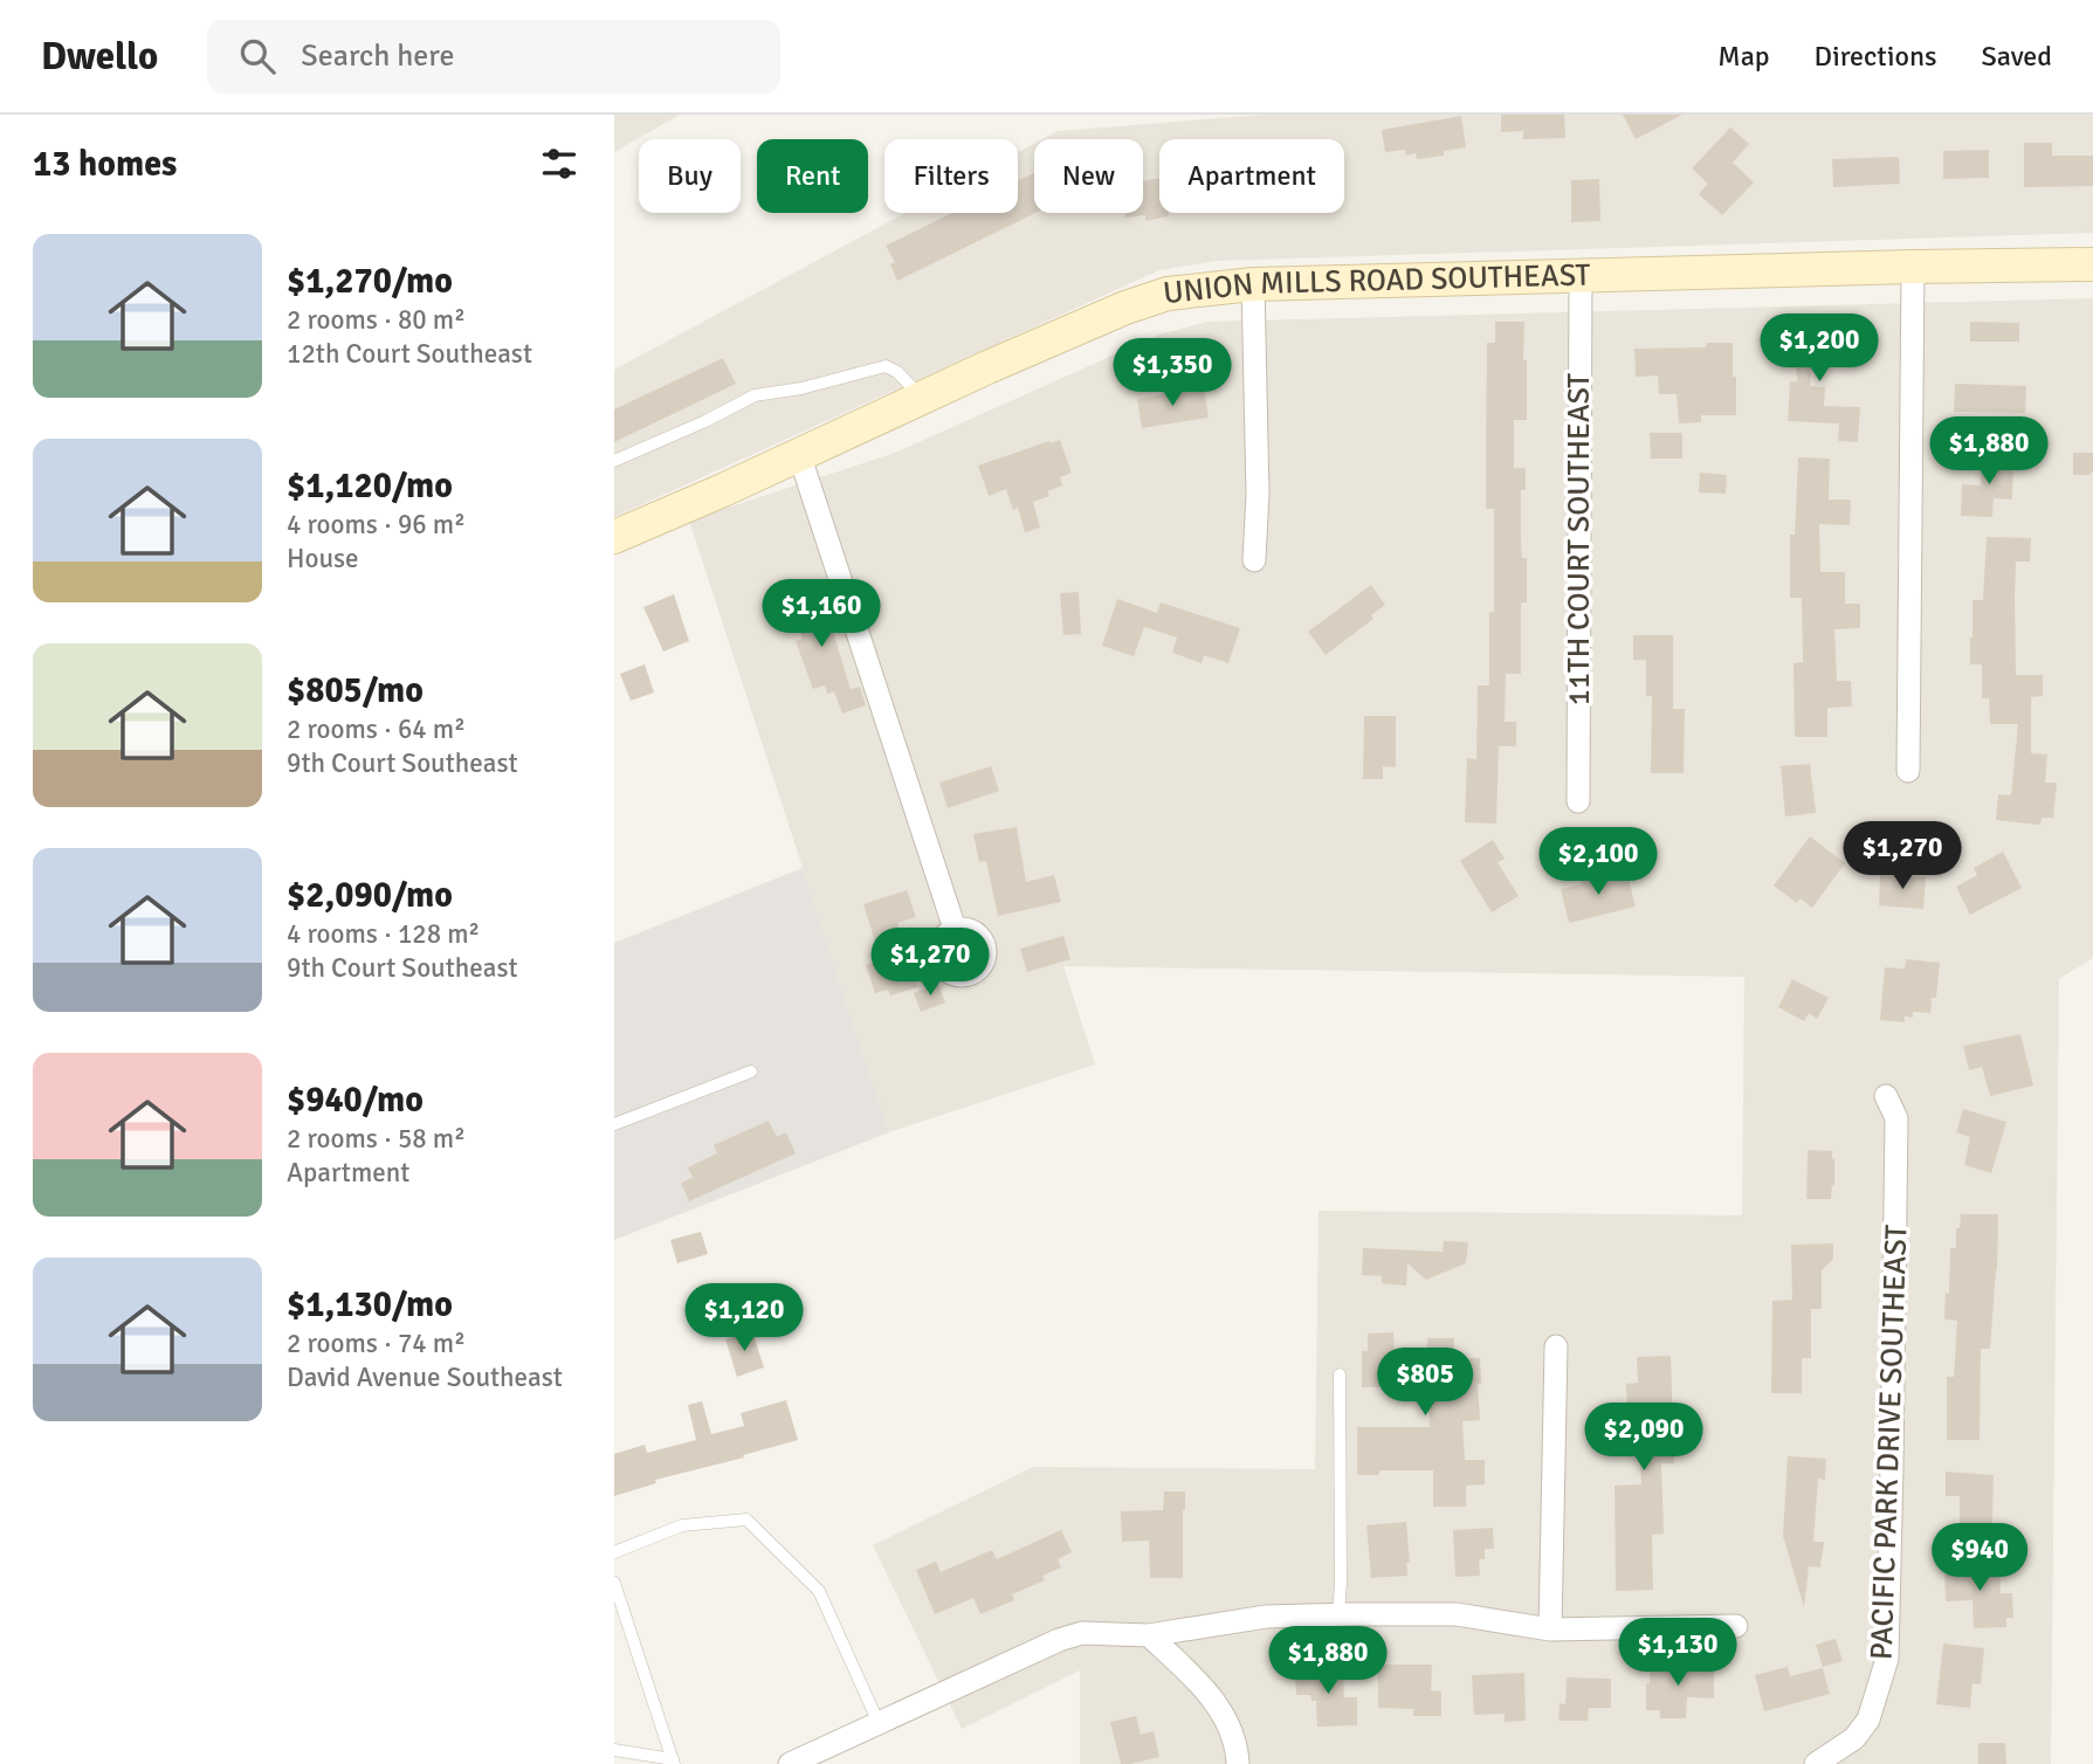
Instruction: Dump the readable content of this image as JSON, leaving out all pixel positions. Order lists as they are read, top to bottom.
{
  "streets": {
    "street": ["UNION MILLS ROAD SOUTHEAST", "11TH COURT SOUTHEAST", "PACIFIC PARK DRIVE SOUTHEAST"]
  },
  "crossings": [
    ["UNION MILLS ROAD SOUTHEAST", "11TH COURT SOUTHEAST"]
  ],
  "page": {
    "header": "Dwello",
    "search": "Search here",
    "nav": ["Map", "Directions", "Saved"],
    "heading": "13 homes",
    "chip": [
      "Buy",
      "Rent",
      "Filters",
      "New",
      "Apartment"
    ],
    "list": [
      {
        "name": "$1,270/mo",
        "note": "2 rooms · 80 m² · 12th Court Southeast"
      },
      {
        "name": "$1,120/mo",
        "note": "4 rooms · 96 m² · House"
      },
      {
        "name": "$805/mo",
        "note": "2 rooms · 64 m² · 9th Court Southeast"
      },
      {
        "name": "$2,090/mo",
        "note": "4 rooms · 128 m² · 9th Court Southeast"
      },
      {
        "name": "$940/mo",
        "note": "2 rooms · 58 m² · Apartment"
      },
      {
        "name": "$1,130/mo",
        "note": "2 rooms · 74 m² · David Avenue Southeast"
      }
    ],
    "price": [
      "$1,200",
      "$1,350",
      "$1,880",
      "$1,160",
      "$1,270",
      "$2,100",
      "$1,270",
      "$1,120",
      "$805",
      "$2,090",
      "$940",
      "$1,130",
      "$1,880"
    ]
  }
}
